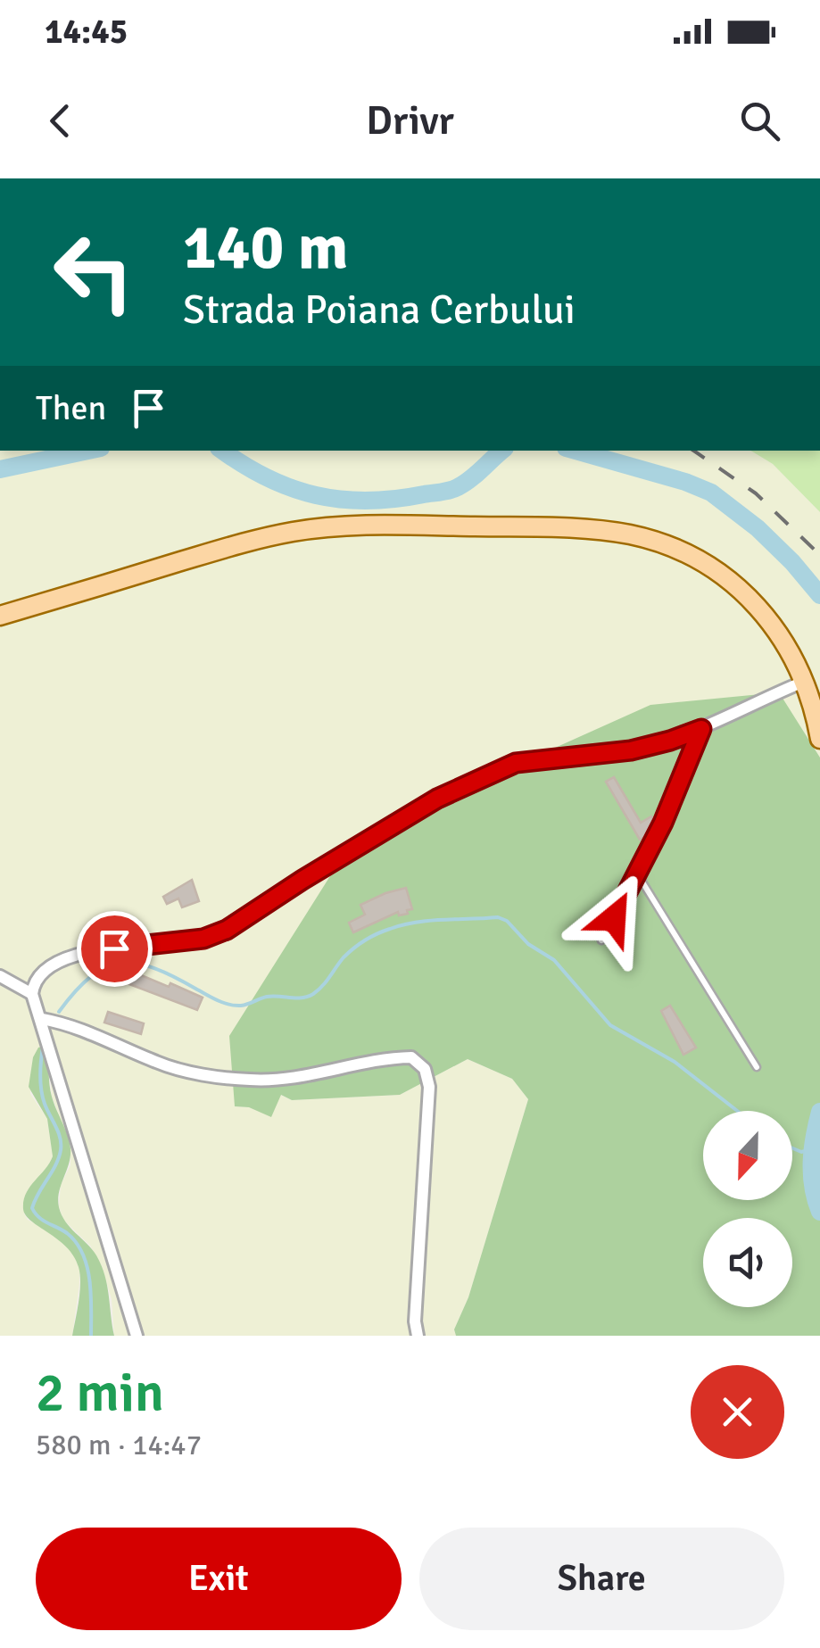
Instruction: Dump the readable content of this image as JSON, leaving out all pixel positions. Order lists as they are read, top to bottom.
{
  "north": "bottom",
  "page": {
    "status": "14:45",
    "header": "Drivr",
    "turn": ["140 m", "Strada Poiana Cerbului"],
    "then": "Then",
    "heading": ["2 min", "580 m · 14:47"],
    "buttons": ["Exit", "Share"]
  }
}
